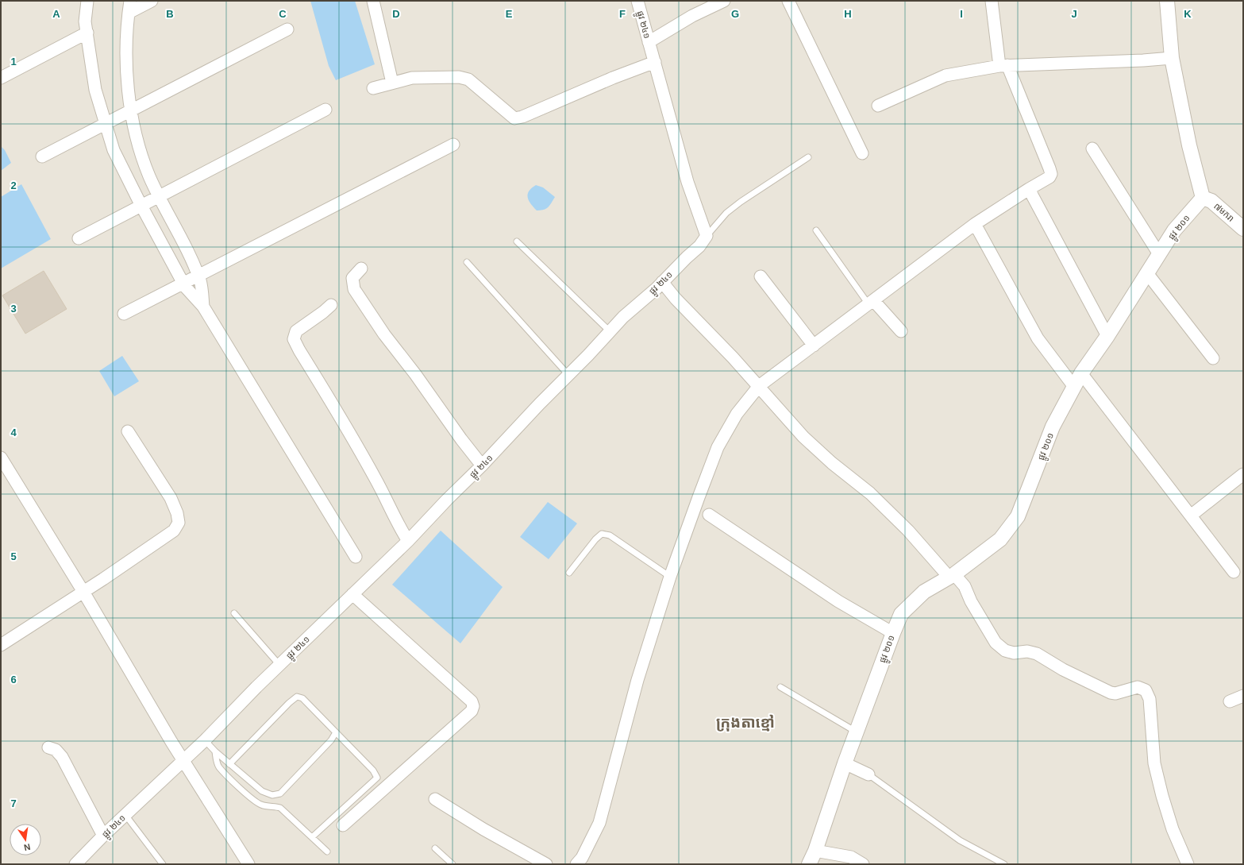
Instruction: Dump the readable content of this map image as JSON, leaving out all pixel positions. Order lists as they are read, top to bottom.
{
  "streets": {
    "street": ["ផ្លូវ ២៤១", "៧មករា", "ផ្លូវ ២០១"]
  },
  "crossings": [
    ["៧មករា", "ផ្លូវ ២០១"]
  ],
  "districts": ["ក្រុងតាខ្មៅ"],
  "north": "bottom",
  "grid": {
    "columns": [
      "A",
      "B",
      "C",
      "D",
      "E",
      "F",
      "G",
      "H",
      "I",
      "J",
      "K"
    ],
    "rows": [
      "1",
      "2",
      "3",
      "4",
      "5",
      "6",
      "7"
    ]
  }
}
